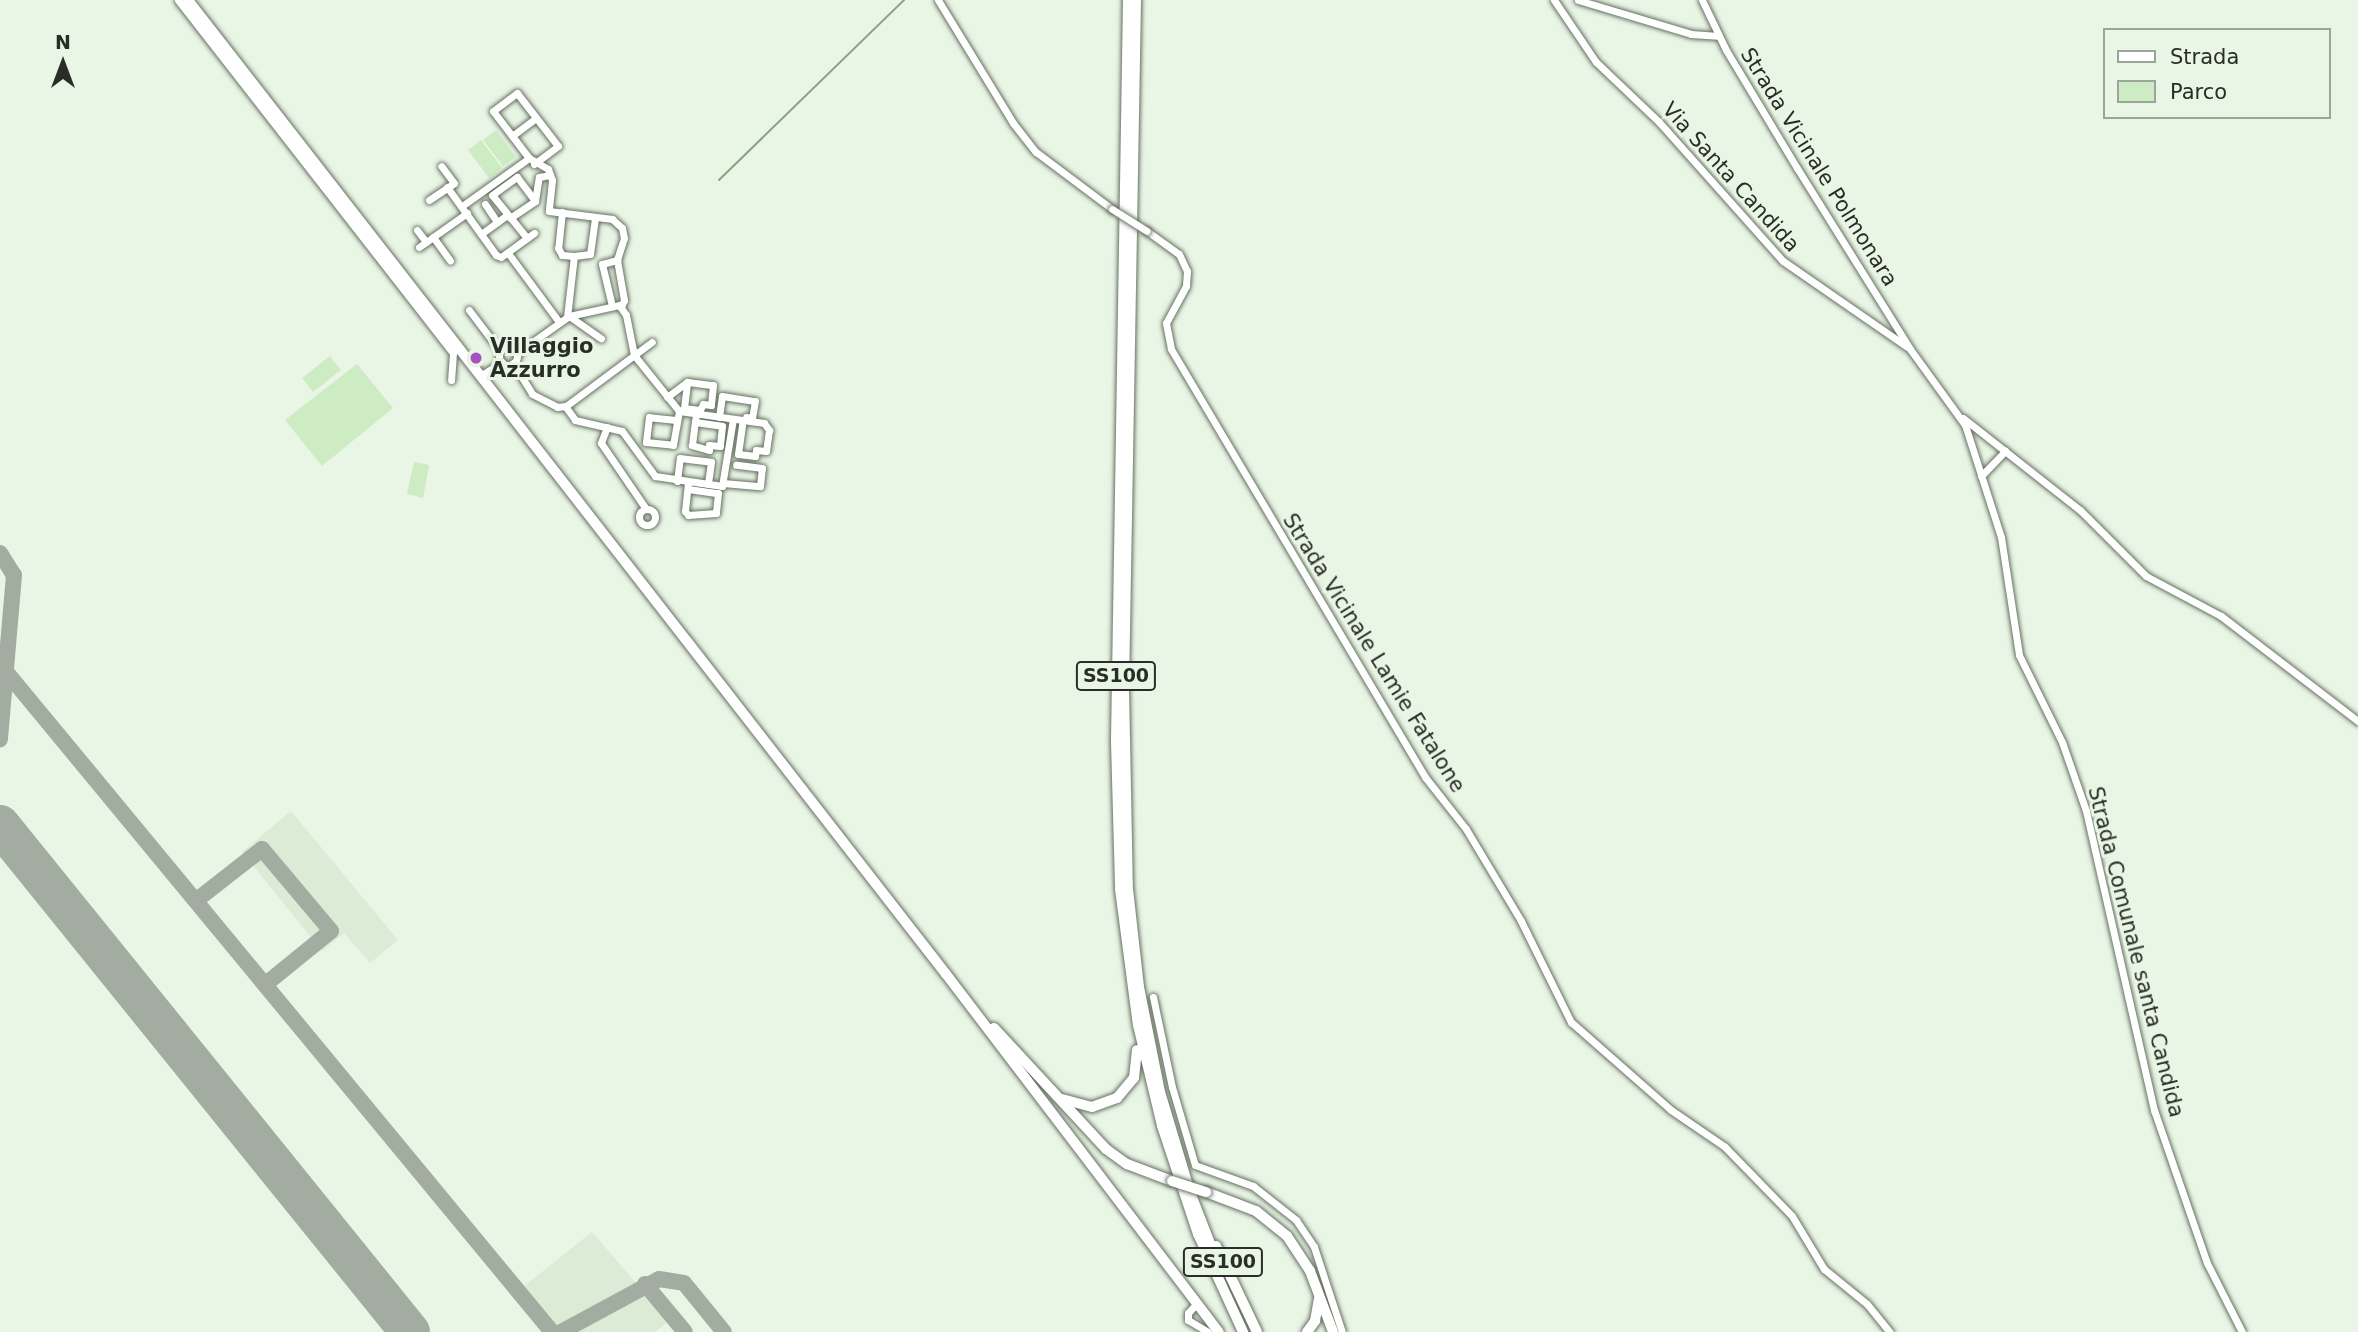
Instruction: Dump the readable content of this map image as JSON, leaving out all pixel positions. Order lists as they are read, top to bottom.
{
  "streets": {
    "highway": ["SS100"],
    "street": [
      "Strada Vicinale Polmonara",
      "Via Santa Candida",
      "Strada Vicinale Lamie Fatalone",
      "Strada Comunale santa Candida"
    ]
  },
  "crossings": [
    ["Strada Vicinale Polmonara", "Via Santa Candida"],
    ["Strada Vicinale Polmonara", "Strada Comunale santa Candida"],
    ["Via Santa Candida", "Strada Comunale santa Candida"]
  ],
  "places": ["Villaggio Azzurro"],
  "legend": ["Strada", "Parco"],
  "north": "top"
}
